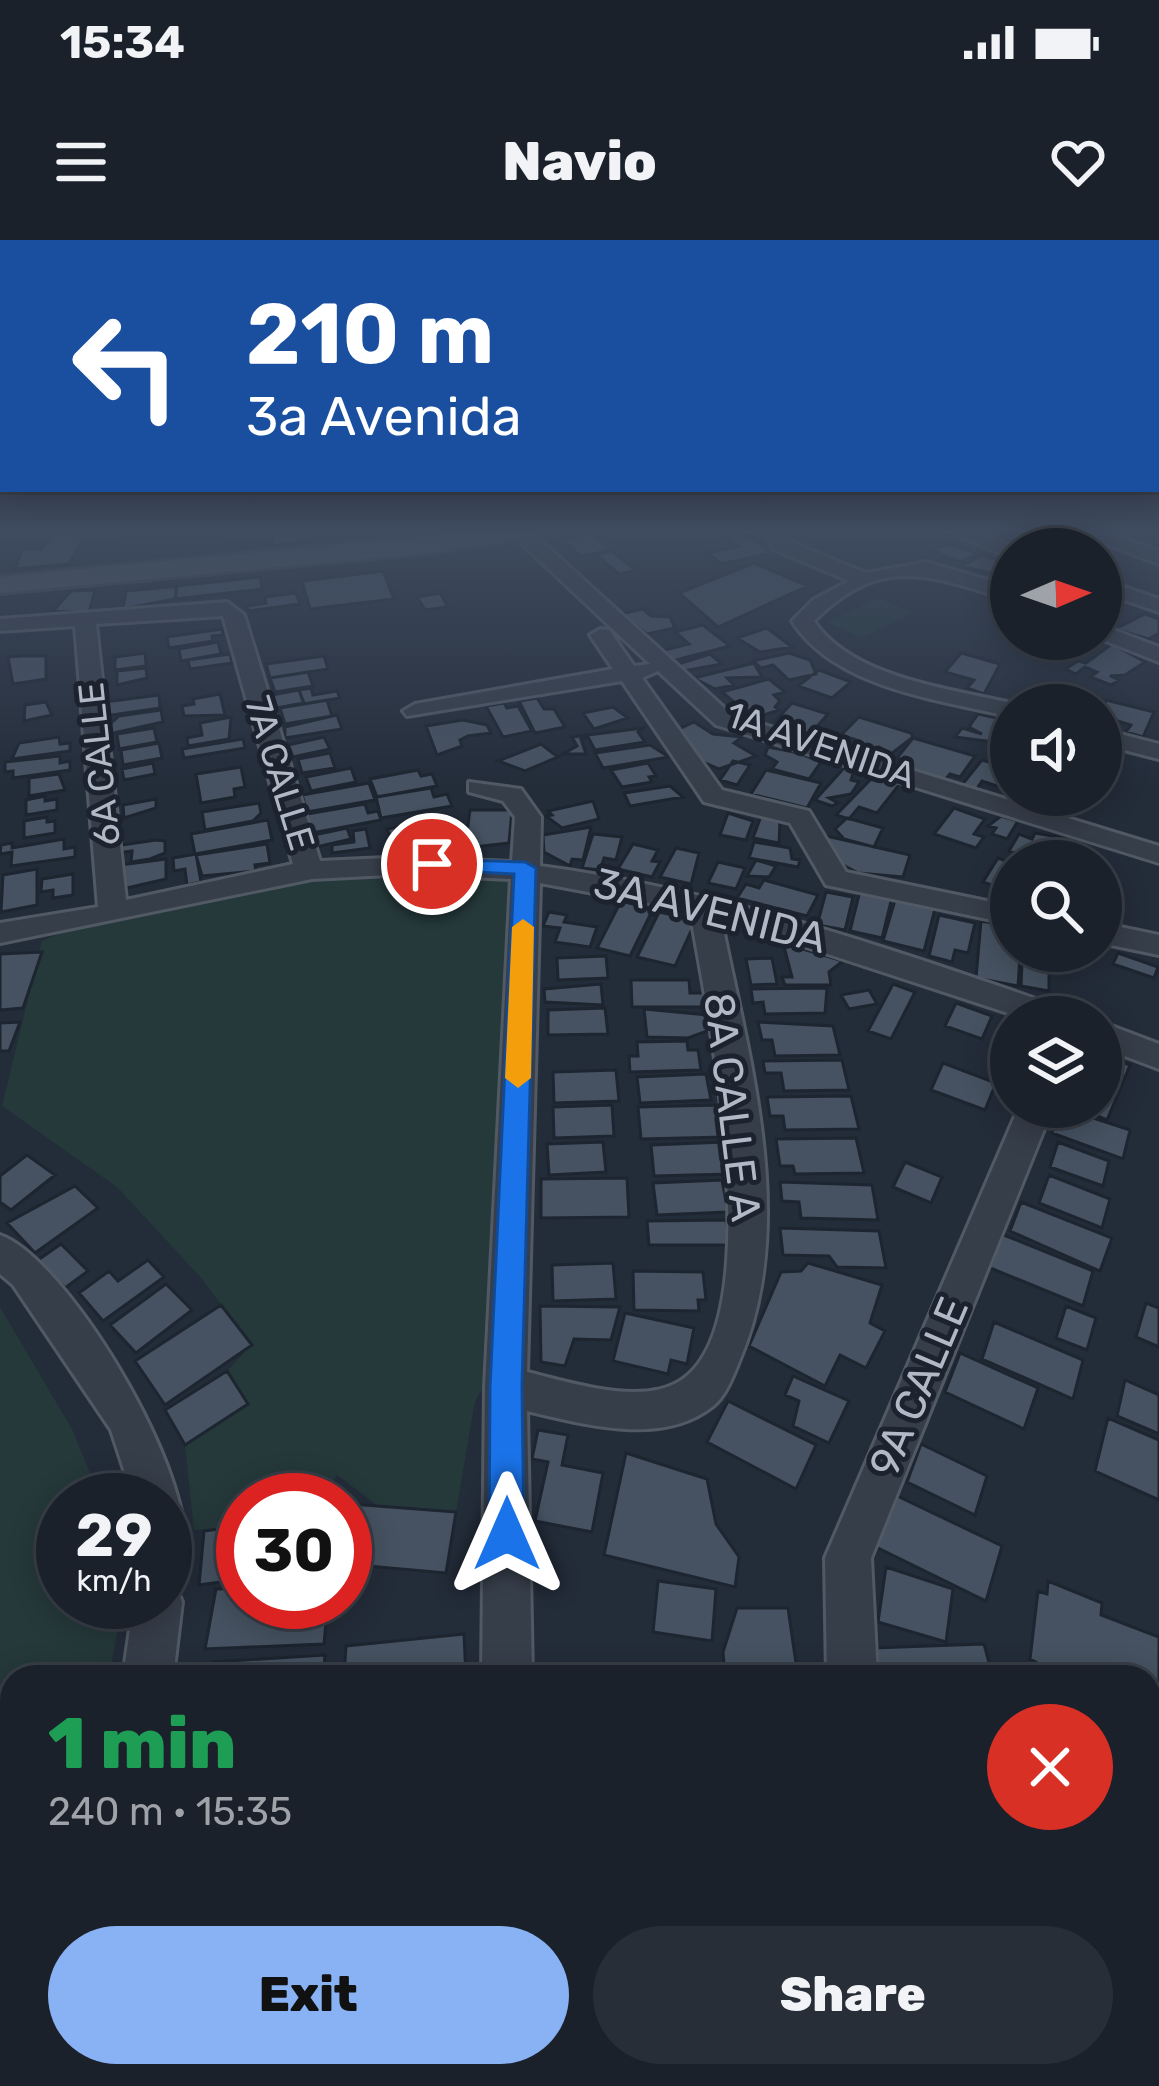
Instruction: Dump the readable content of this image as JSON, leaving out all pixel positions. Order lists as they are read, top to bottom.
{
  "streets": {
    "street": [
      "1A AVENIDA",
      "6A CALLE",
      "7A CALLE",
      "3A AVENIDA",
      "8A CALLE A",
      "9A CALLE"
    ]
  },
  "crossings": [
    ["6A CALLE", "7A CALLE"],
    ["6A CALLE", "3A AVENIDA"],
    ["7A CALLE", "3A AVENIDA"],
    ["3A AVENIDA", "8A CALLE A"]
  ],
  "north": "right",
  "page": {
    "status": "15:34",
    "header": "Navio",
    "turn": ["210 m", "3a Avenida"],
    "speed": "29 km/h",
    "limit": "30",
    "heading": ["1 min", "240 m · 15:35"],
    "buttons": ["Exit", "Share"]
  }
}
